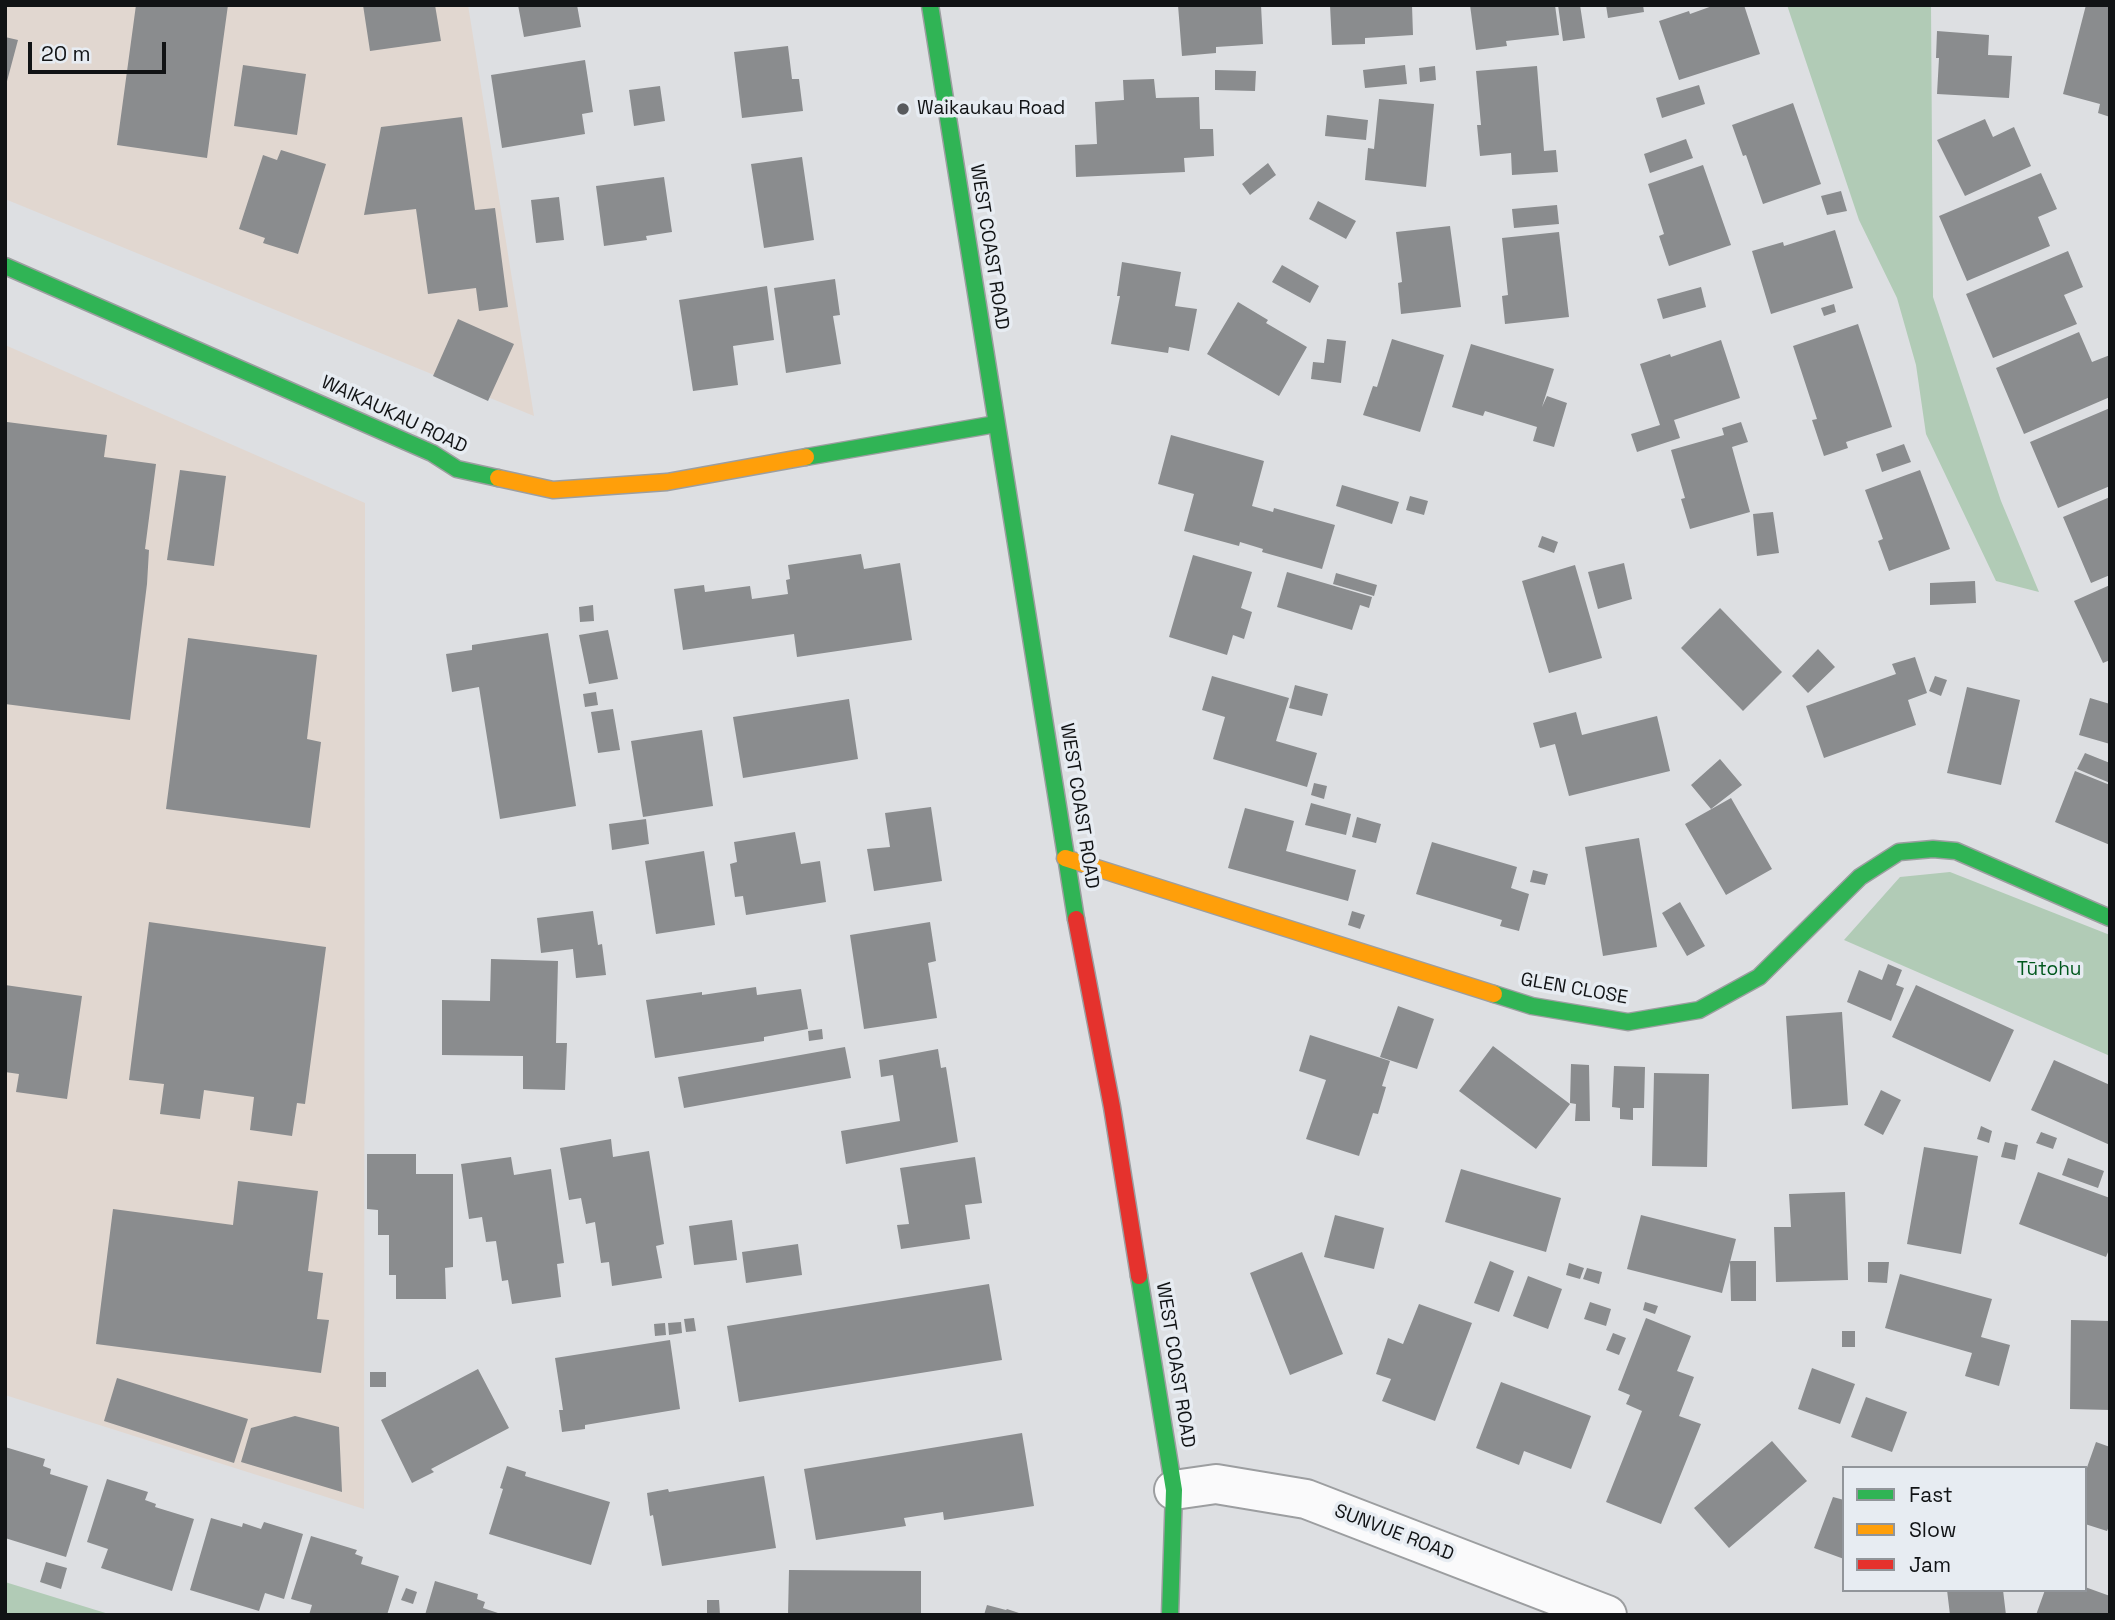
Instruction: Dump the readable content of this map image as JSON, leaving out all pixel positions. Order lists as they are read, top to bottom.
{
  "streets": {
    "street": [
      "WEST COAST ROAD",
      "WAIKAUKAU ROAD",
      "GLEN CLOSE",
      "SUNVUE ROAD"
    ]
  },
  "crossings": [
    ["WEST COAST ROAD", "WAIKAUKAU ROAD"],
    ["WEST COAST ROAD", "GLEN CLOSE"],
    ["WEST COAST ROAD", "SUNVUE ROAD"]
  ],
  "parks": ["Tūtohu"],
  "places": ["Waikaukau Road"],
  "legend": ["Fast", "Slow", "Jam"],
  "scale_bar": "20 m"
}
